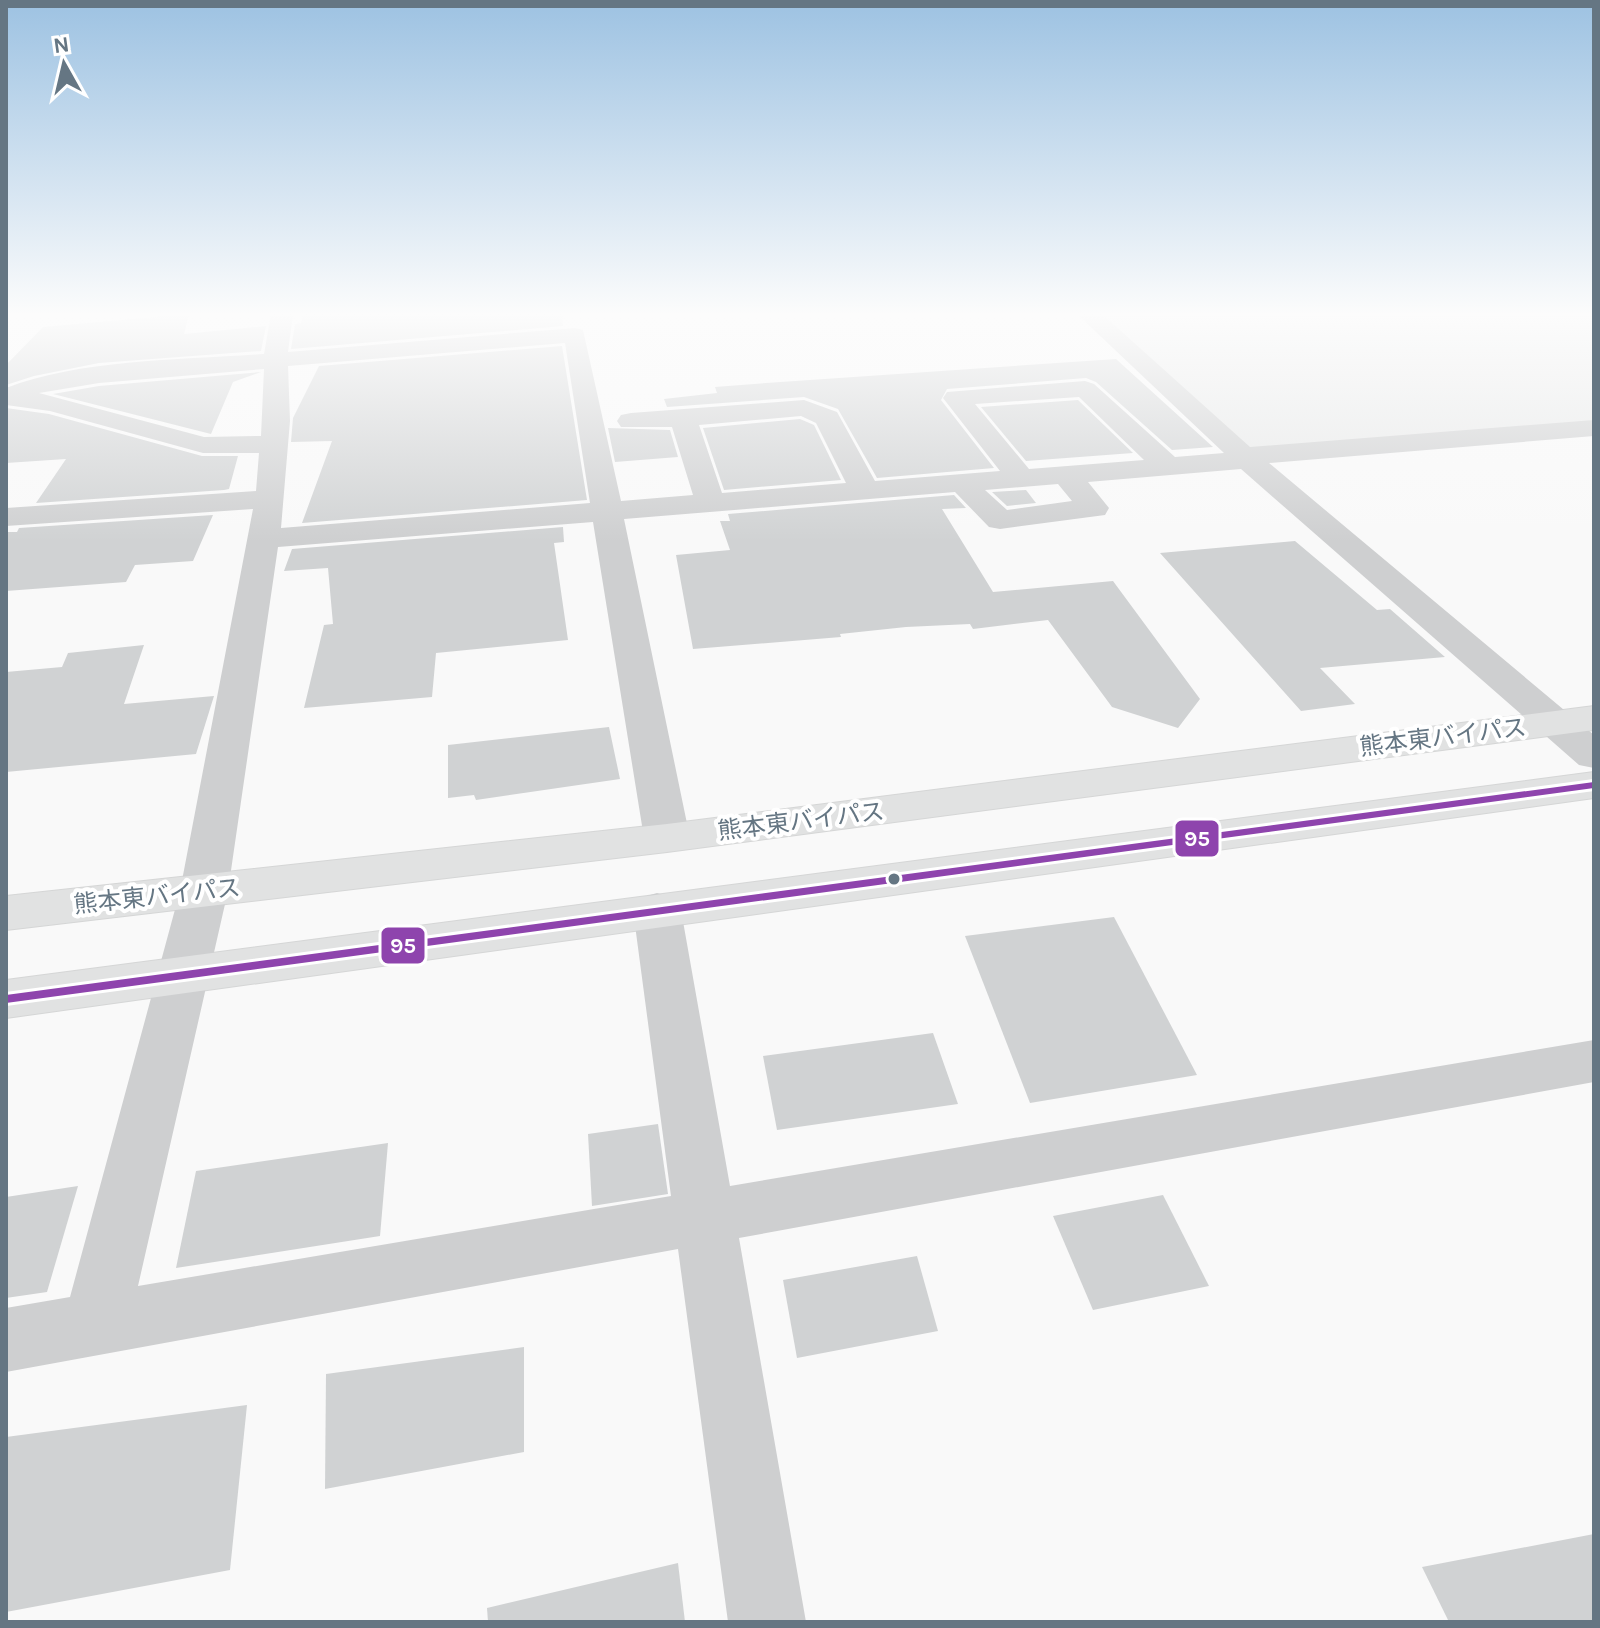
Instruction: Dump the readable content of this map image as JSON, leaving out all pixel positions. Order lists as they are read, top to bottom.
{
  "streets": {
    "highway": ["熊本東バイパス"]
  },
  "lines": ["transit line 95"],
  "north": "top"
}
